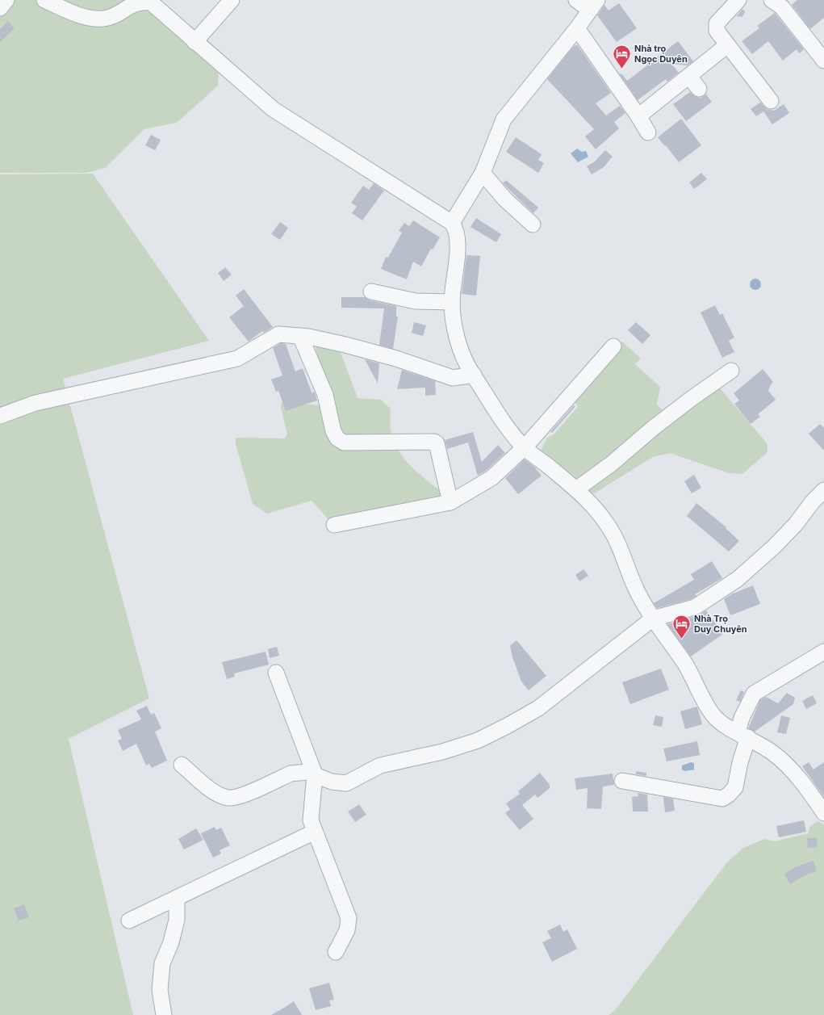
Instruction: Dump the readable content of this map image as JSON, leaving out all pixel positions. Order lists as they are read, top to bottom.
{
  "places": {
    "hotel": ["Nhà trọ Ngọc Duyên", "Nhà Trọ Duy Chuyên"]
  }
}
